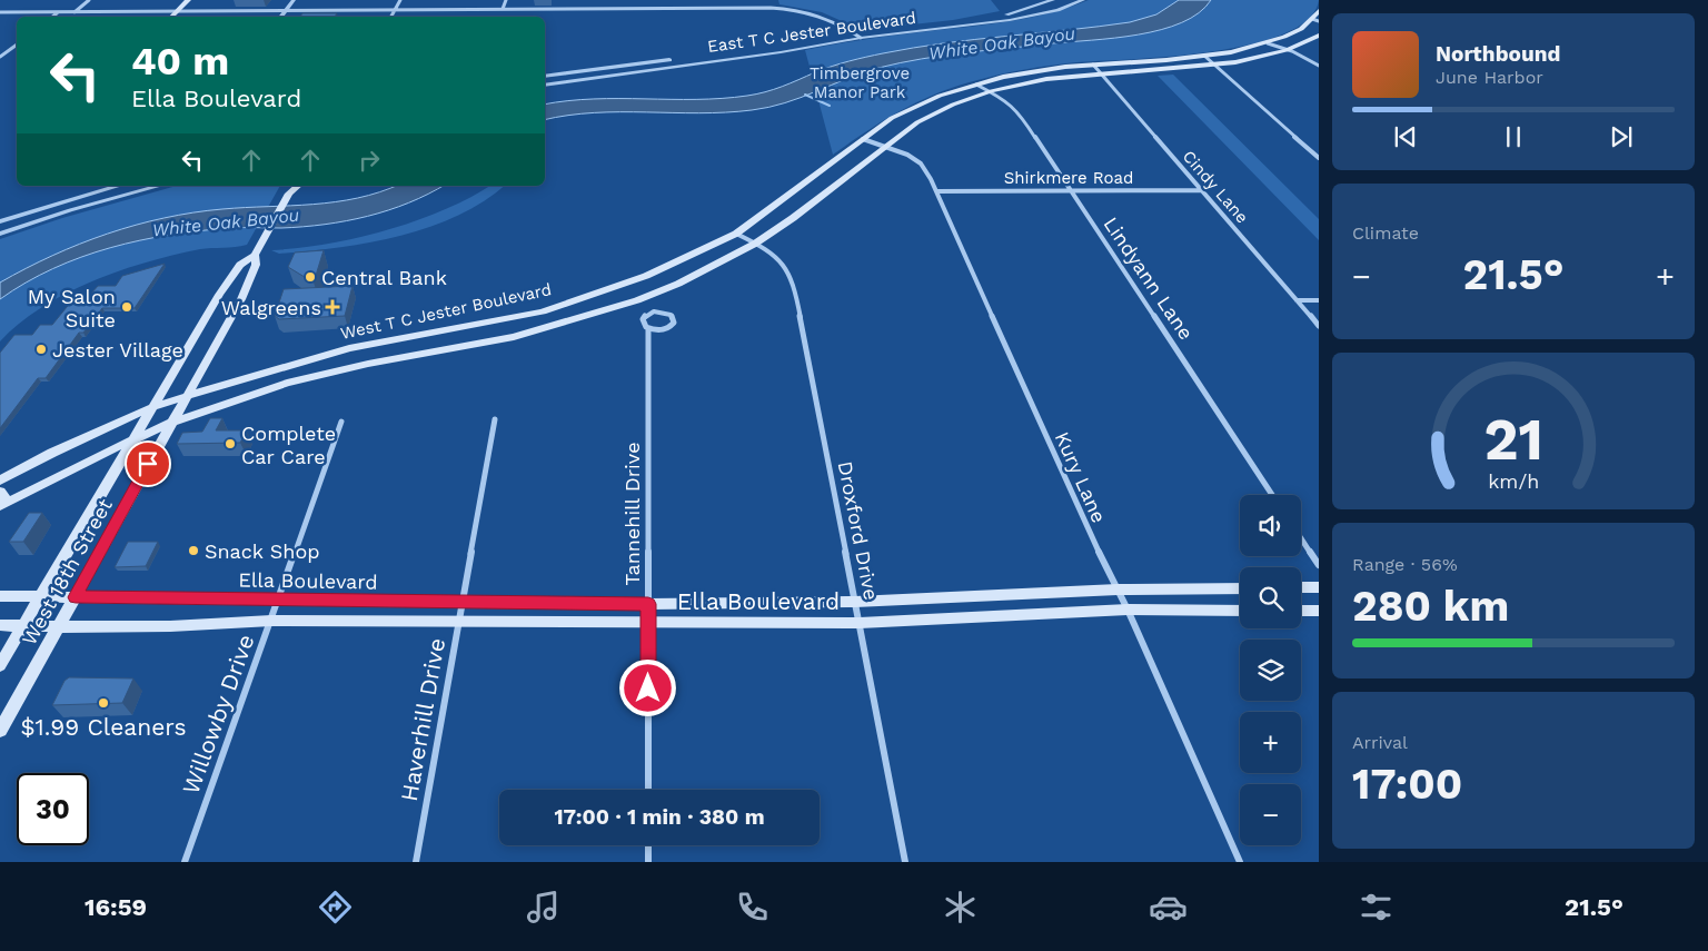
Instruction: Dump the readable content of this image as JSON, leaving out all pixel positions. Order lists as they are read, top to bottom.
{
  "streets": {
    "main road": ["West T C Jester Boulevard", "West 18th Street", "Ella Boulevard"],
    "street": [
      "East T C Jester Boulevard",
      "Shirkmere Road",
      "Cindy Lane",
      "Lindyann Lane",
      "Kury Lane",
      "Tannehill Drive",
      "Droxford Drive",
      "Willowby Drive",
      "Haverhill Drive"
    ]
  },
  "crossings": [
    ["Shirkmere Road", "Cindy Lane"],
    ["Shirkmere Road", "Lindyann Lane"],
    ["Shirkmere Road", "Kury Lane"],
    ["Cindy Lane", "West T C Jester Boulevard"],
    ["Lindyann Lane", "West T C Jester Boulevard"],
    ["West T C Jester Boulevard", "Kury Lane"],
    ["West T C Jester Boulevard", "Droxford Drive"],
    ["West T C Jester Boulevard", "West 18th Street"],
    ["Kury Lane", "Ella Boulevard"],
    ["Tannehill Drive", "Ella Boulevard"],
    ["Droxford Drive", "Ella Boulevard"],
    ["West 18th Street", "Ella Boulevard"],
    ["Ella Boulevard", "Willowby Drive"],
    ["Ella Boulevard", "Haverhill Drive"]
  ],
  "water": ["White Oak Bayou"],
  "parks": ["Timbergrove Manor Park"],
  "places": {
    "other": [
      "Central Bank",
      "My Salon Suite",
      "Jester Village",
      "Complete Car Care",
      "Snack Shop",
      "$1.99 Cleaners"
    ],
    "health": ["Walgreens"]
  },
  "page": {
    "turn": ["40 m", "Ella Boulevard"],
    "song": ["Northbound", "June Harbor"],
    "tile": [
      "Climate",
      ["Range · 56%", "280 km"],
      ["Arrival", "17:00"]
    ],
    "heat": ["−", "21.5°", "+"],
    "map_buttons": ["+", "−"],
    "limit": "30",
    "trip": "17:00 · 1 min · 380 m",
    "tabs": ["16:59", "21.5°"],
    "gauge": ["21", "km/h"]
  }
}
